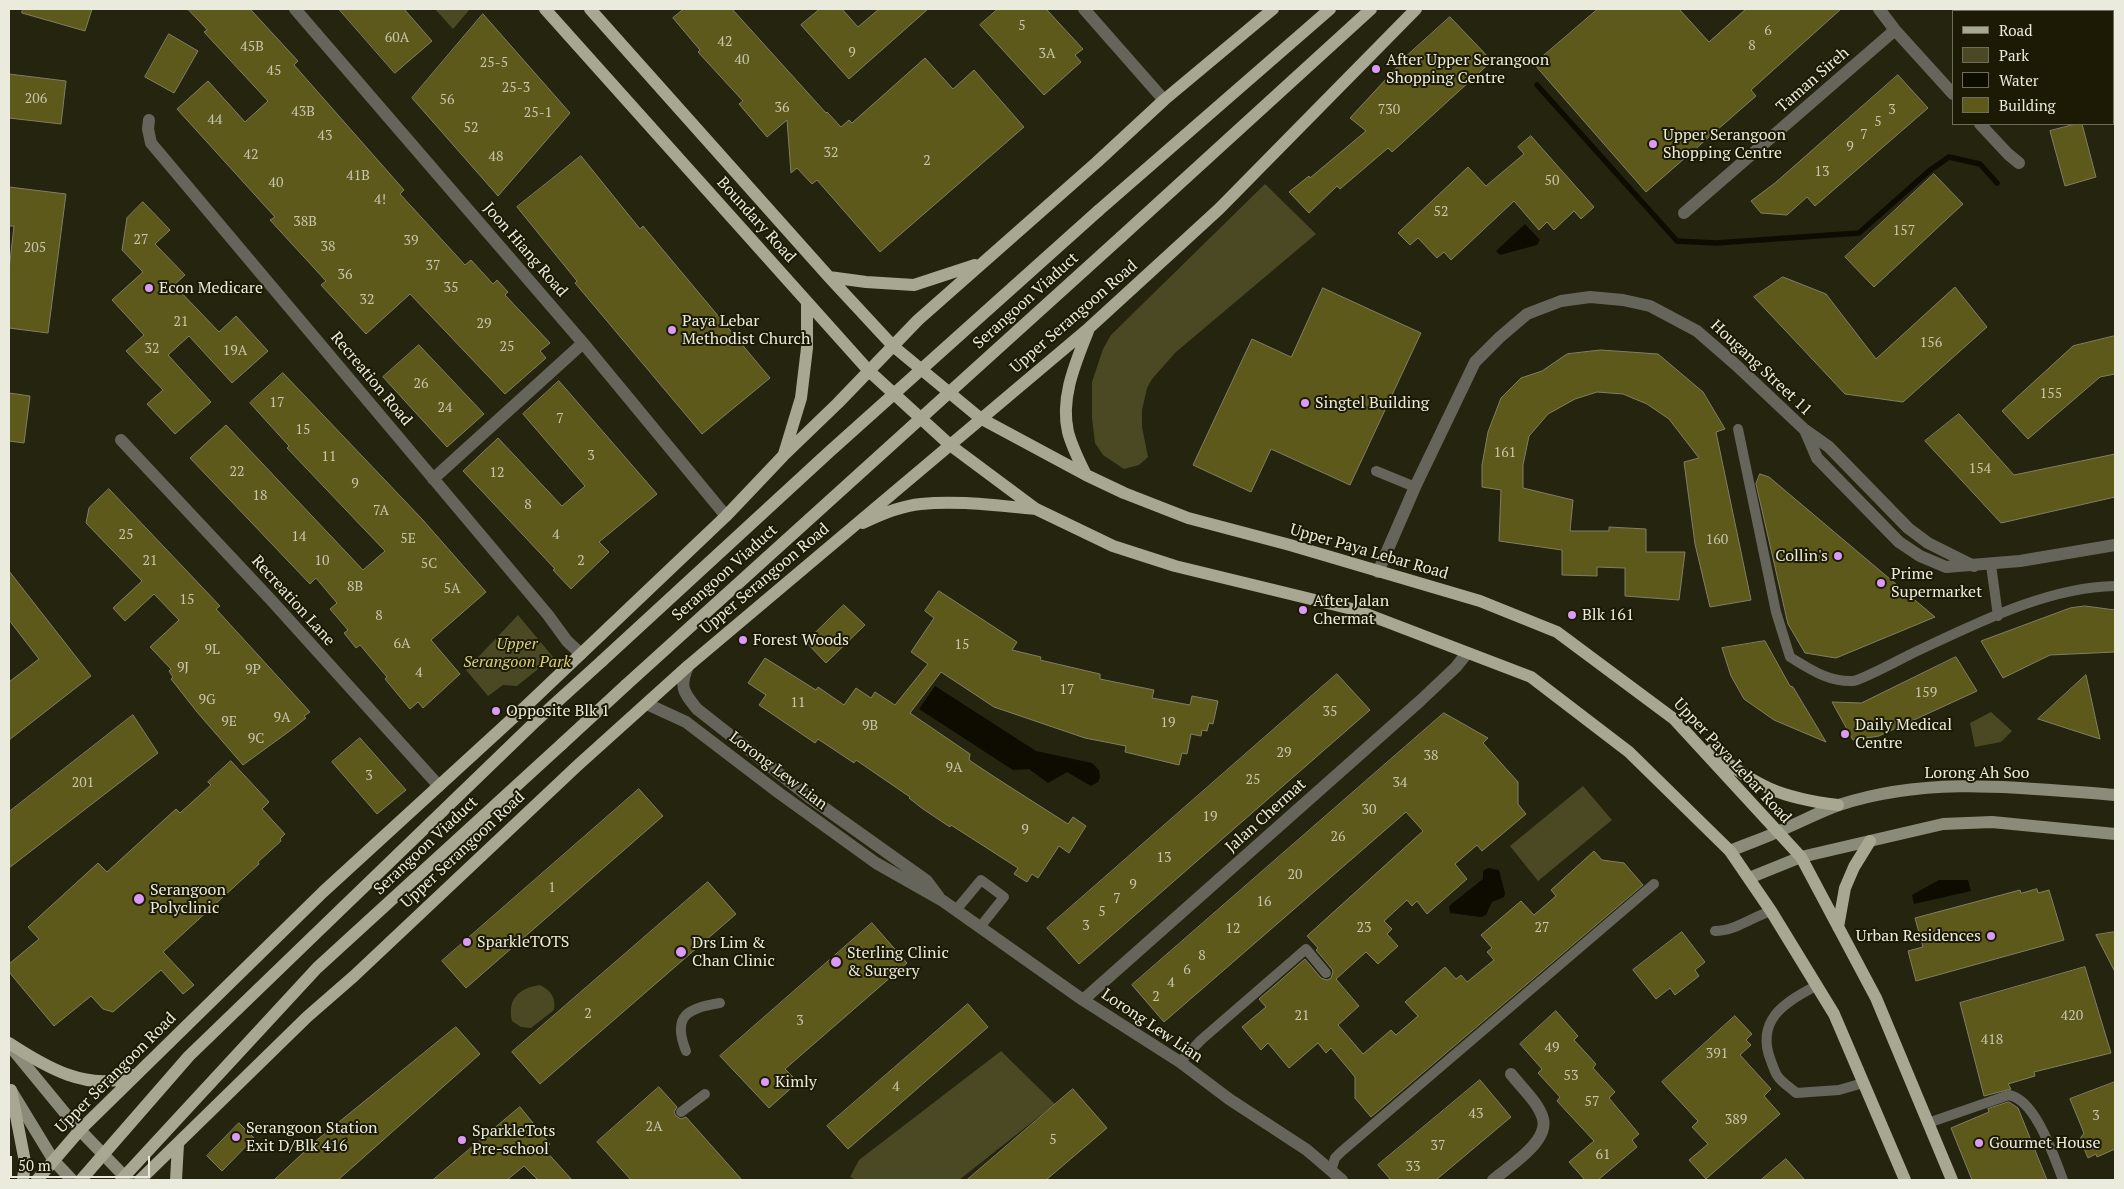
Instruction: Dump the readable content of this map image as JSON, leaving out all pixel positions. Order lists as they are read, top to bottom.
{
  "streets": {
    "main road": [
      "Boundary Road",
      "Serangoon Viaduct",
      "Upper Serangoon Road",
      "Upper Paya Lebar Road",
      "Lorong Ah Soo"
    ],
    "street": [
      "Taman Sireh",
      "Joon Hiang Road",
      "Hougang Street 11",
      "Recreation Road",
      "Recreation Lane",
      "Lorong Lew Lian",
      "Jalan Chermat"
    ]
  },
  "crossings": [
    ["Boundary Road", "Upper Serangoon Road"],
    ["Boundary Road", "Upper Paya Lebar Road"],
    ["Joon Hiang Road", "Upper Serangoon Road"],
    ["Upper Serangoon Road", "Recreation Road"],
    ["Upper Serangoon Road", "Upper Paya Lebar Road"],
    ["Upper Serangoon Road", "Recreation Lane"],
    ["Upper Serangoon Road", "Lorong Lew Lian"],
    ["Hougang Street 11", "Upper Paya Lebar Road"],
    ["Upper Paya Lebar Road", "Lorong Ah Soo"],
    ["Lorong Lew Lian", "Jalan Chermat"]
  ],
  "parks": ["Upper Serangoon Park"],
  "places": [
    "After Upper Serangoon Shopping Centre",
    "Upper Serangoon Shopping Centre",
    "Econ Medicare",
    "Paya Lebar Methodist Church",
    "Singtel Building",
    "Collin's",
    "Prime Supermarket",
    "After Jalan Chermat",
    "Blk 161",
    "Forest Woods",
    "Opposite Blk 1",
    "Daily Medical Centre",
    "Serangoon Polyclinic",
    "Urban Residences",
    "SparkleTOTS",
    "Drs Lim & Chan Clinic",
    "Sterling Clinic & Surgery",
    "Kimly",
    "Serangoon Station Exit D/Blk 416",
    "SparkleTots Pre-school",
    "Gourmet House"
  ],
  "house_numbers": [
    "5",
    "6",
    "60A",
    "42",
    "8",
    "45B",
    "9",
    "3A",
    "40",
    "25-5",
    "45",
    "25-3",
    "206",
    "56",
    "36",
    "730",
    "3",
    "43B",
    "25-1",
    "44",
    "5",
    "52",
    "7",
    "43",
    "9",
    "32",
    "42",
    "48",
    "2",
    "13",
    "41B",
    "50",
    "40",
    "4!",
    "52",
    "38B",
    "157",
    "27",
    "39",
    "38",
    "205",
    "37",
    "36",
    "35",
    "32",
    "21",
    "29",
    "156",
    "25",
    "32",
    "19A",
    "26",
    "155",
    "17",
    "24",
    "7",
    "15",
    "161",
    "3",
    "11",
    "154",
    "22",
    "12",
    "9",
    "18",
    "8",
    "7A",
    "25",
    "4",
    "14",
    "5E",
    "160",
    "21",
    "10",
    "2",
    "5C",
    "8B",
    "5A",
    "15",
    "8",
    "6A",
    "15",
    "9L",
    "9J",
    "9P",
    "4",
    "17",
    "159",
    "9G",
    "11",
    "35",
    "9A",
    "9E",
    "19",
    "9B",
    "9C",
    "29",
    "38",
    "9A",
    "3",
    "25",
    "201",
    "34",
    "30",
    "19",
    "9",
    "26",
    "13",
    "20",
    "9",
    "1",
    "7",
    "16",
    "5",
    "3",
    "23",
    "27",
    "12",
    "8",
    "6",
    "4",
    "2",
    "2",
    "21",
    "420",
    "3",
    "418",
    "49",
    "391",
    "53",
    "4",
    "57",
    "43",
    "3",
    "389",
    "2A",
    "5",
    "37",
    "61",
    "33"
  ],
  "legend": [
    "Road",
    "Park",
    "Water",
    "Building"
  ],
  "scale_bar": "50 m"
}
